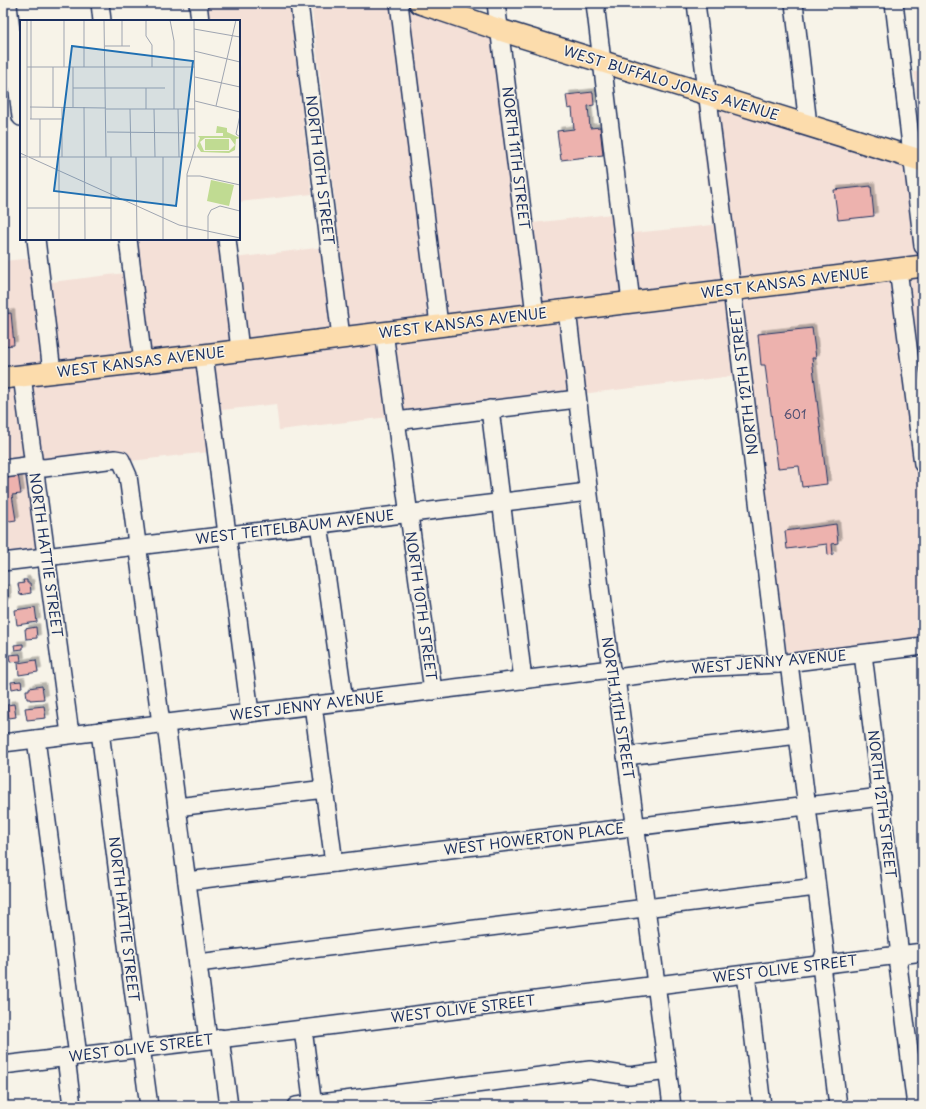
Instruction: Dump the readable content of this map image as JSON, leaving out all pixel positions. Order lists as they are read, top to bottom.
{
  "streets": {
    "main road": ["WEST BUFFALO JONES AVENUE", "WEST KANSAS AVENUE"],
    "street": [
      "NORTH 11TH STREET",
      "NORTH 10TH STREET",
      "NORTH 12TH STREET",
      "WEST TEITELBAUM AVENUE",
      "NORTH HATTIE STREET",
      "WEST JENNY AVENUE",
      "WEST HOWERTON PLACE",
      "WEST OLIVE STREET"
    ]
  },
  "crossings": [
    ["WEST BUFFALO JONES AVENUE", "NORTH 11TH STREET"],
    ["WEST BUFFALO JONES AVENUE", "NORTH 12TH STREET"],
    ["NORTH 11TH STREET", "WEST KANSAS AVENUE"],
    ["NORTH 11TH STREET", "WEST TEITELBAUM AVENUE"],
    ["NORTH 11TH STREET", "WEST JENNY AVENUE"],
    ["NORTH 11TH STREET", "WEST HOWERTON PLACE"],
    ["NORTH 11TH STREET", "WEST OLIVE STREET"],
    ["NORTH 10TH STREET", "WEST KANSAS AVENUE"],
    ["NORTH 10TH STREET", "WEST TEITELBAUM AVENUE"],
    ["NORTH 10TH STREET", "WEST JENNY AVENUE"],
    ["WEST KANSAS AVENUE", "NORTH 12TH STREET"],
    ["WEST KANSAS AVENUE", "NORTH HATTIE STREET"],
    ["NORTH 12TH STREET", "WEST JENNY AVENUE"],
    ["NORTH 12TH STREET", "WEST HOWERTON PLACE"],
    ["NORTH 12TH STREET", "WEST OLIVE STREET"],
    ["WEST TEITELBAUM AVENUE", "NORTH HATTIE STREET"],
    ["NORTH HATTIE STREET", "WEST JENNY AVENUE"],
    ["NORTH HATTIE STREET", "WEST OLIVE STREET"]
  ],
  "house_numbers": ["601"]
}
